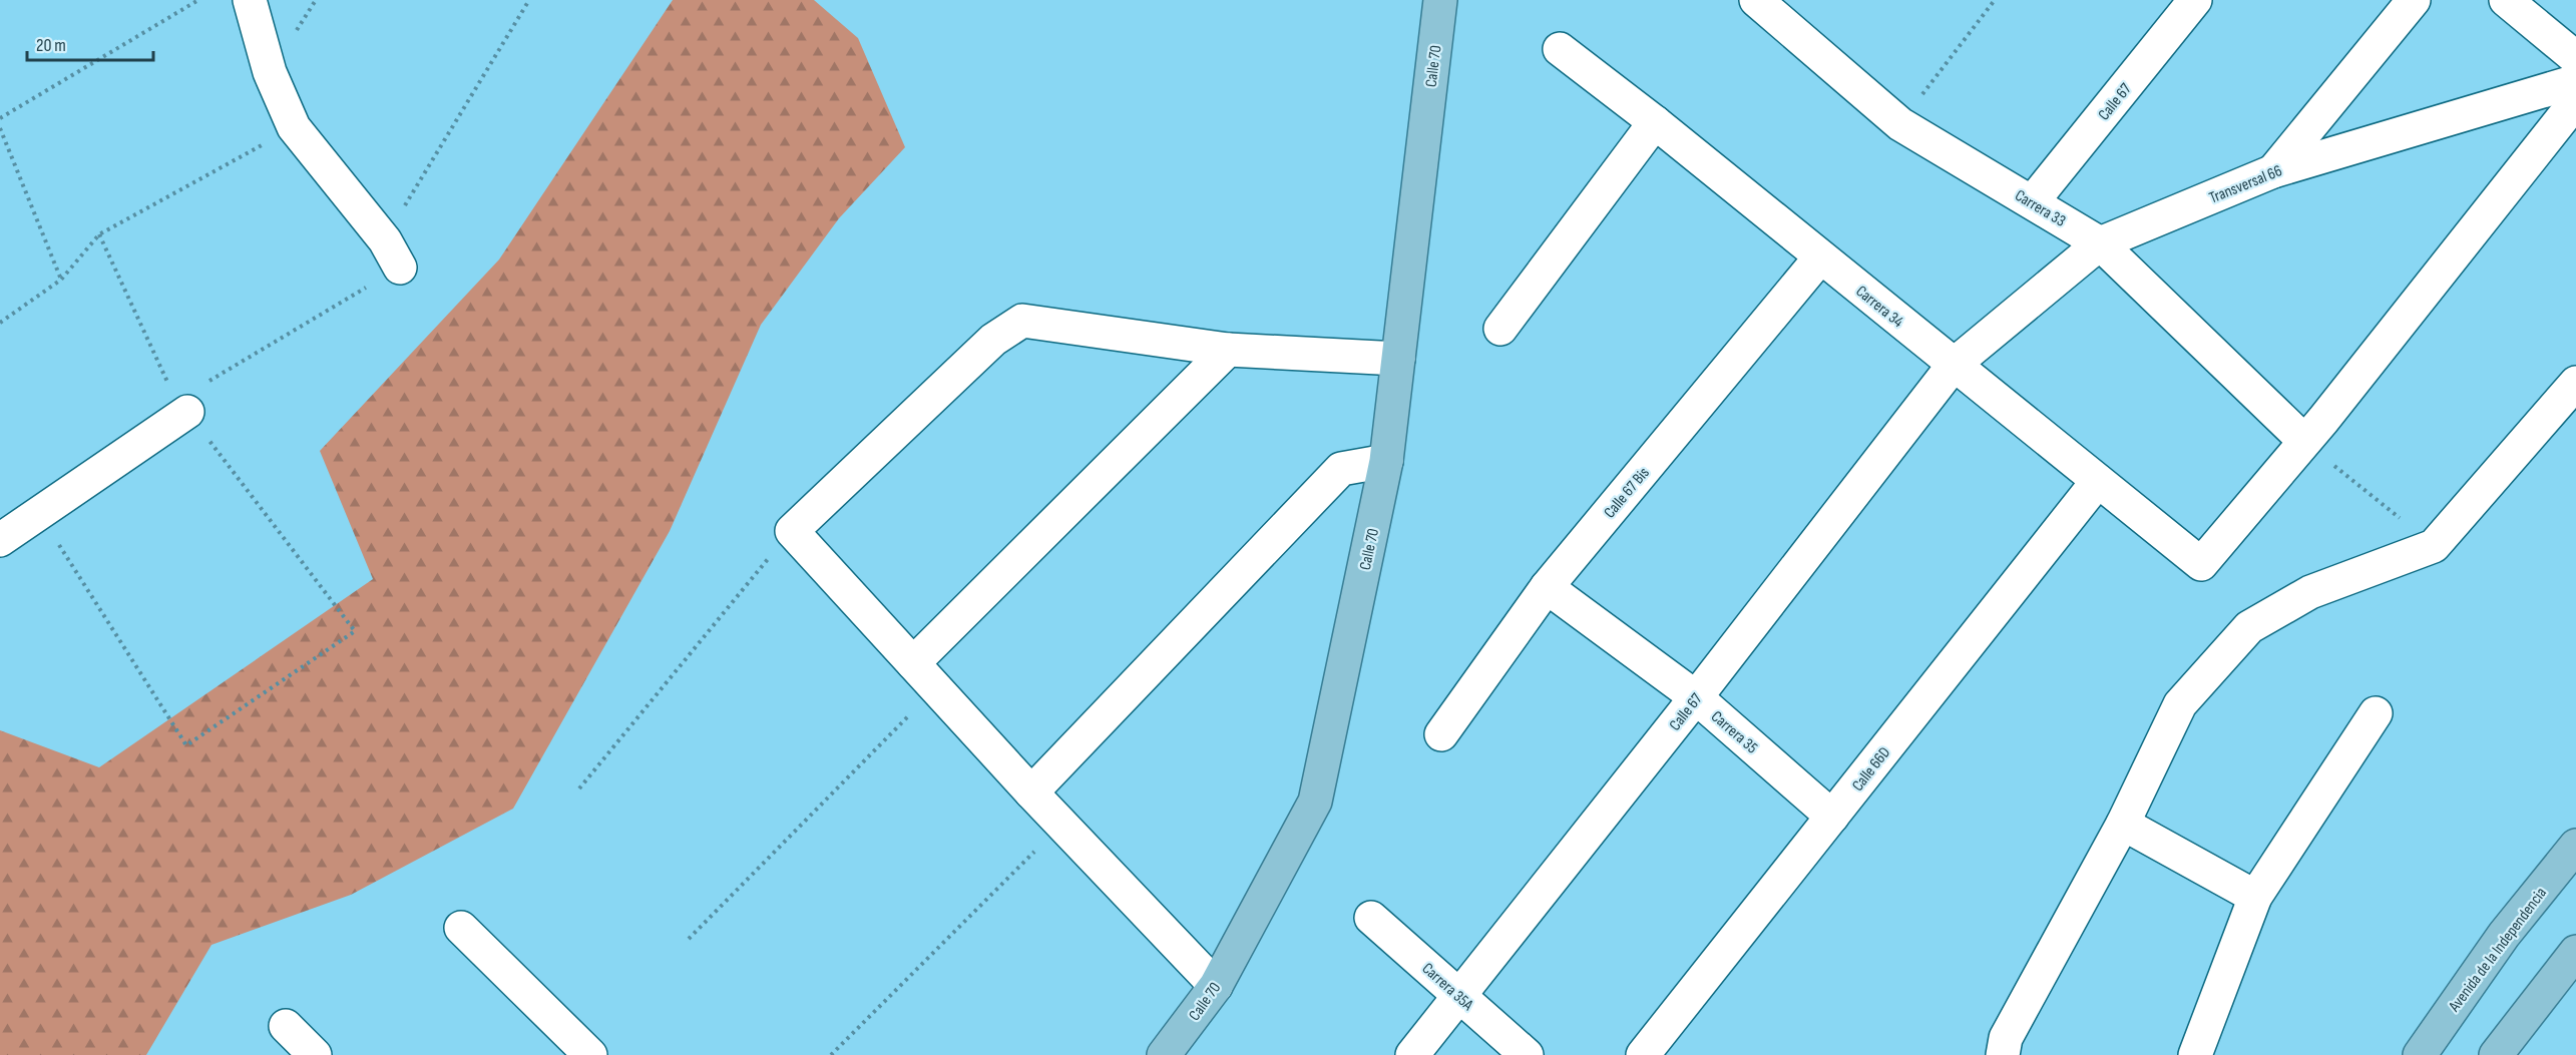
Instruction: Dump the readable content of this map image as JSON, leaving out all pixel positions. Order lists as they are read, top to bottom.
{
  "streets": {
    "main road": ["Calle 70", "Avenida de la Independencia"],
    "street": [
      "Calle 67",
      "Transversal 66",
      "Carrera 33",
      "Carrera 34",
      "Calle 67 Bis",
      "Carrera 35",
      "Calle 66D",
      "Carrera 35A"
    ]
  },
  "crossings": [
    ["Calle 67", "Transversal 66"],
    ["Calle 67", "Carrera 33"],
    ["Calle 67", "Carrera 34"],
    ["Calle 67", "Carrera 35"],
    ["Calle 67", "Carrera 35A"],
    ["Transversal 66", "Carrera 33"],
    ["Transversal 66", "Carrera 34"],
    ["Carrera 33", "Carrera 34"],
    ["Carrera 34", "Calle 67 Bis"],
    ["Carrera 34", "Calle 66D"],
    ["Calle 67 Bis", "Carrera 35"],
    ["Carrera 35", "Calle 66D"]
  ],
  "scale_bar": "20 m"
}
